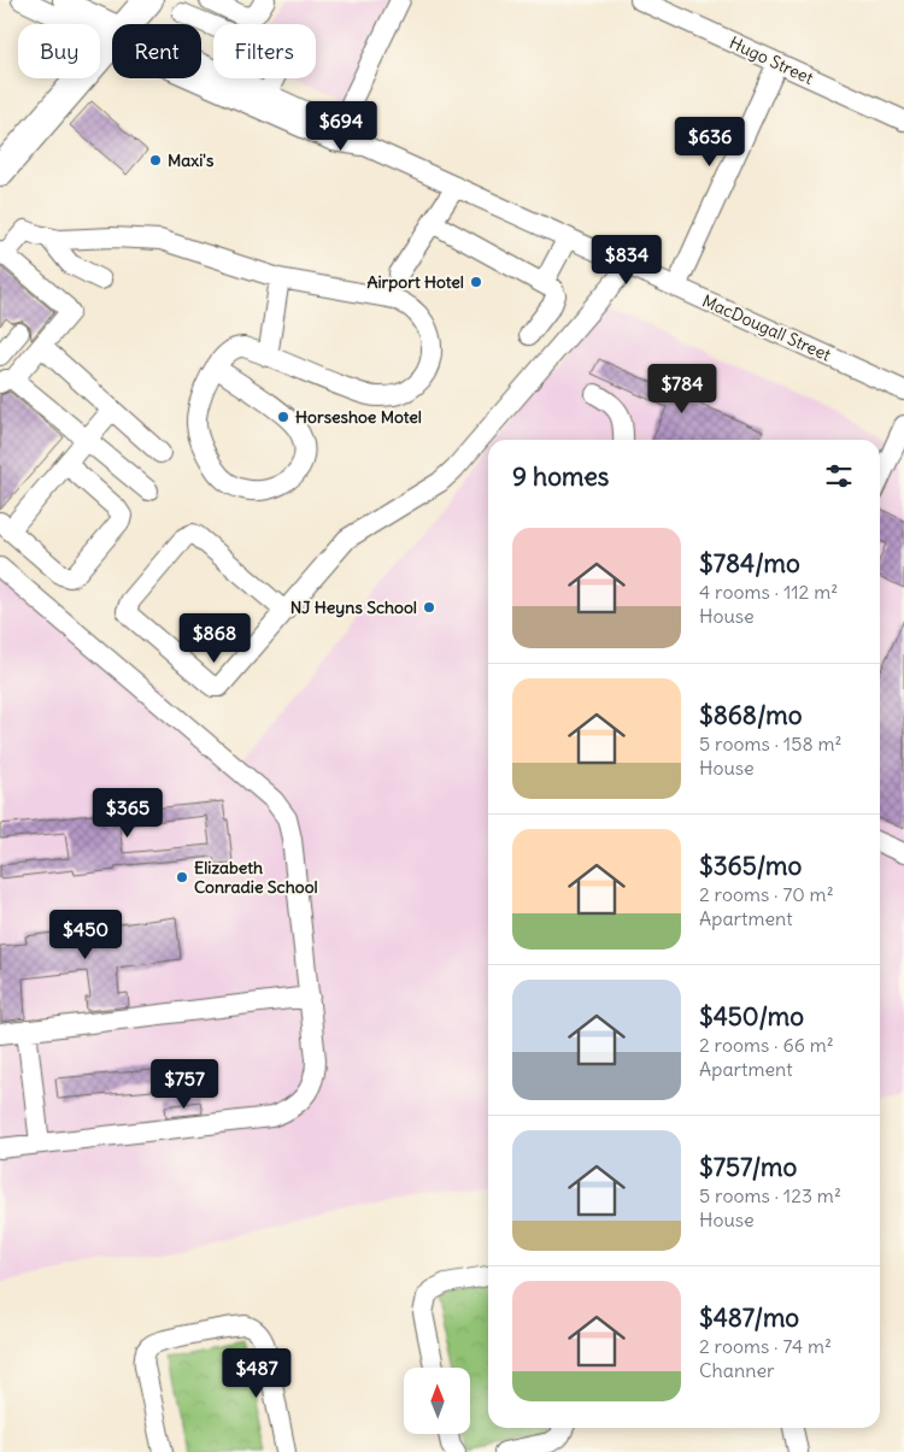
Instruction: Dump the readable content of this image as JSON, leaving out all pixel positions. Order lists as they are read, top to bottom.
{
  "streets": {
    "street": ["Hugo Street", "MacDougall Street"]
  },
  "places": [
    "Maxi's",
    "Airport Hotel",
    "Horseshoe Motel",
    "NJ Heyns School",
    "Elizabeth Conradie School"
  ],
  "north": "top",
  "page": {
    "chip": ["Buy", "Rent", "Filters"],
    "price": [
      "$694",
      "$636",
      "$834",
      "$784",
      "$868",
      "$365",
      "$450",
      "$757",
      "$487"
    ],
    "heading": "9 homes",
    "list": [
      {
        "name": "$784/mo",
        "note": "4 rooms · 112 m² · House"
      },
      {
        "name": "$868/mo",
        "note": "5 rooms · 158 m² · House"
      },
      {
        "name": "$365/mo",
        "note": "2 rooms · 70 m² · Apartment"
      },
      {
        "name": "$450/mo",
        "note": "2 rooms · 66 m² · Apartment"
      },
      {
        "name": "$757/mo",
        "note": "5 rooms · 123 m² · House"
      },
      {
        "name": "$487/mo",
        "note": "2 rooms · 74 m² · Channer"
      }
    ]
  }
}
